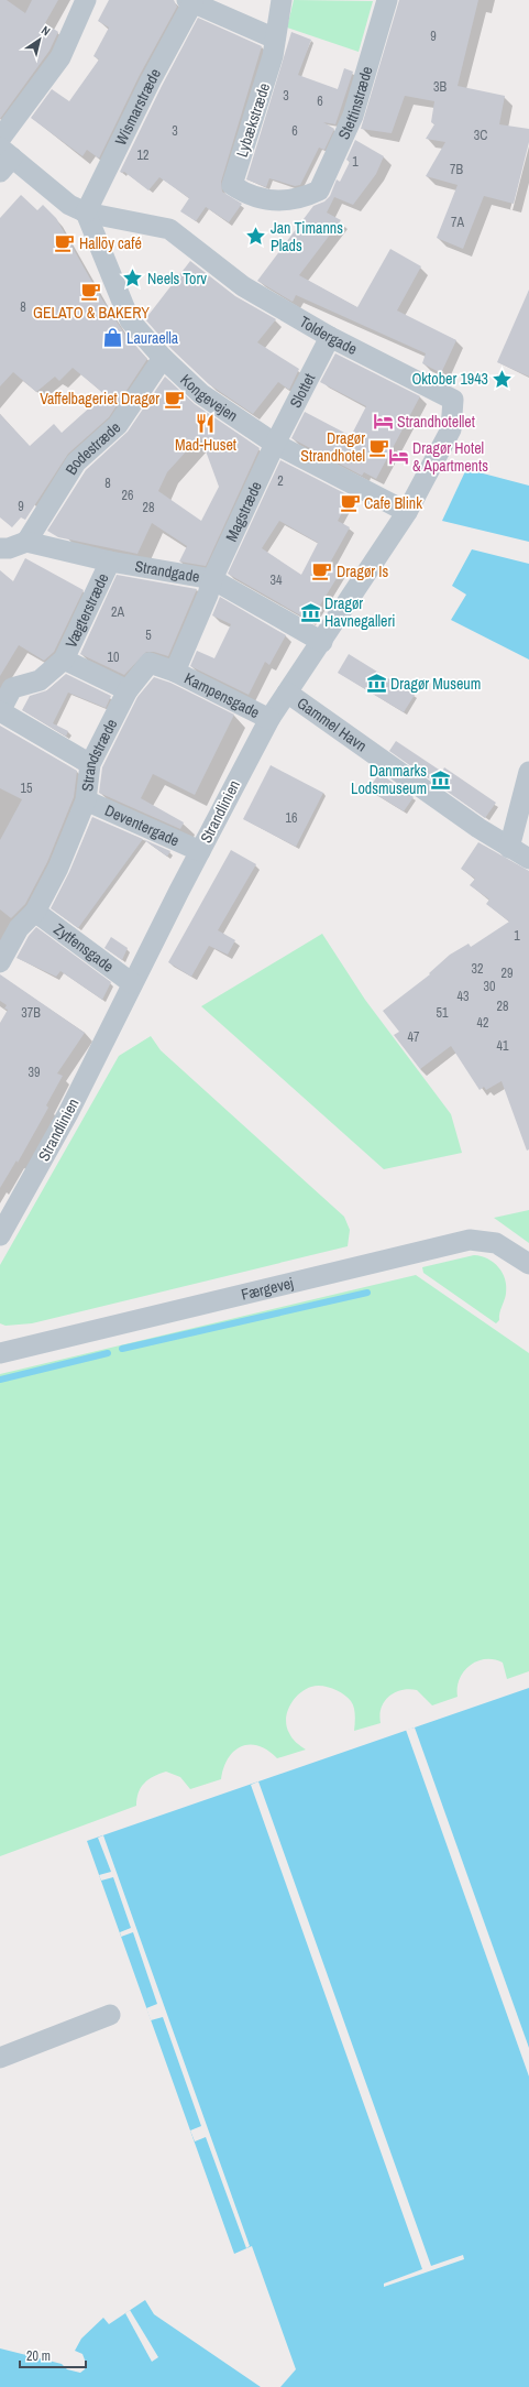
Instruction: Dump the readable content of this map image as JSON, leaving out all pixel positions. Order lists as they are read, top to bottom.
{
  "streets": {
    "street": [
      "Stettinstræde",
      "Wismarstræde",
      "Lybækstræde",
      "Toldergade",
      "Slottet",
      "Kongevejen",
      "Bodestræde",
      "Magstræde",
      "Strandgade",
      "Vægterstræde",
      "Kampensgade",
      "Gammel Havn",
      "Strandstræde",
      "Strandlinien",
      "Deventergade",
      "Zytfensgade",
      "Færgevej"
    ]
  },
  "crossings": [
    ["Stettinstræde", "Lybækstræde"],
    ["Wismarstræde", "Toldergade"],
    ["Wismarstræde", "Kongevejen"],
    ["Toldergade", "Slottet"],
    ["Toldergade", "Kongevejen"],
    ["Toldergade", "Strandlinien"],
    ["Slottet", "Kongevejen"],
    ["Slottet", "Magstræde"],
    ["Kongevejen", "Bodestræde"],
    ["Kongevejen", "Magstræde"],
    ["Kongevejen", "Strandlinien"],
    ["Bodestræde", "Strandgade"],
    ["Magstræde", "Strandgade"],
    ["Strandgade", "Vægterstræde"],
    ["Strandgade", "Strandlinien"],
    ["Kampensgade", "Strandstræde"],
    ["Kampensgade", "Strandlinien"],
    ["Gammel Havn", "Strandlinien"],
    ["Strandstræde", "Deventergade"],
    ["Strandstræde", "Zytfensgade"],
    ["Strandlinien", "Deventergade"],
    ["Strandlinien", "Zytfensgade"]
  ],
  "places": {
    "place": ["Jan Timanns Plads", "Neels Torv", "Oktober 1943"],
    "cafe": [
      "Hallöy café",
      "GELATO & BAKERY",
      "Vaffelbageriet Dragør",
      "Dragør Strandhotel",
      "Cafe Blink",
      "Dragør Is"
    ],
    "shop": ["Lauraella"],
    "hotel": ["Strandhotellet", "Dragør Hotel & Apartments"],
    "restaurant": ["Mad-Huset"],
    "museum": ["Dragør Havnegalleri", "Dragør Museum", "Danmarks Lodsmuseum"]
  },
  "house_numbers": [
    "9",
    "3B",
    "3",
    "6",
    "3",
    "6",
    "3C",
    "12",
    "1",
    "7B",
    "7A",
    "8",
    "2",
    "8",
    "26",
    "9",
    "28",
    "34",
    "2A",
    "5",
    "10",
    "15",
    "16",
    "1",
    "32",
    "29",
    "30",
    "43",
    "28",
    "37B",
    "51",
    "42",
    "47",
    "41",
    "39"
  ],
  "scale_bar": "20 m",
  "north": "top right"
}
